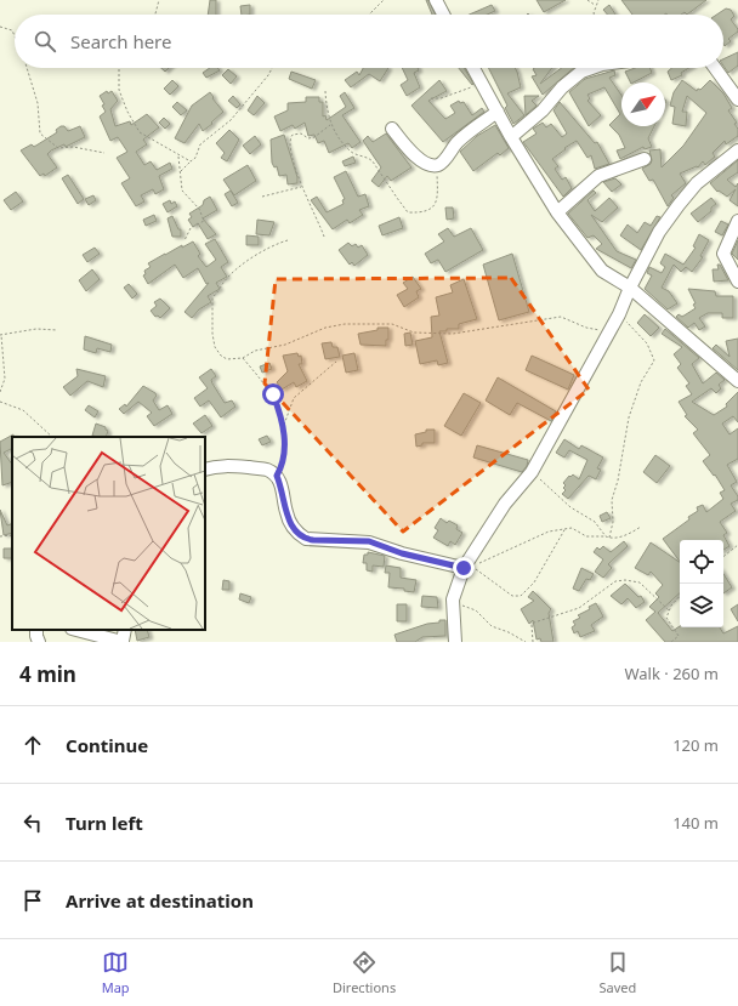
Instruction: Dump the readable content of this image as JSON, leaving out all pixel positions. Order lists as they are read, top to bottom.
{
  "north": "top right",
  "page": {
    "search": "Search here",
    "heading": ["4 min", "Walk · 260 m"],
    "list": [
      ["Continue", "120 m"],
      ["Turn left", "140 m"],
      "Arrive at destination"
    ],
    "nav": ["Map", "Directions", "Saved"]
  }
}
